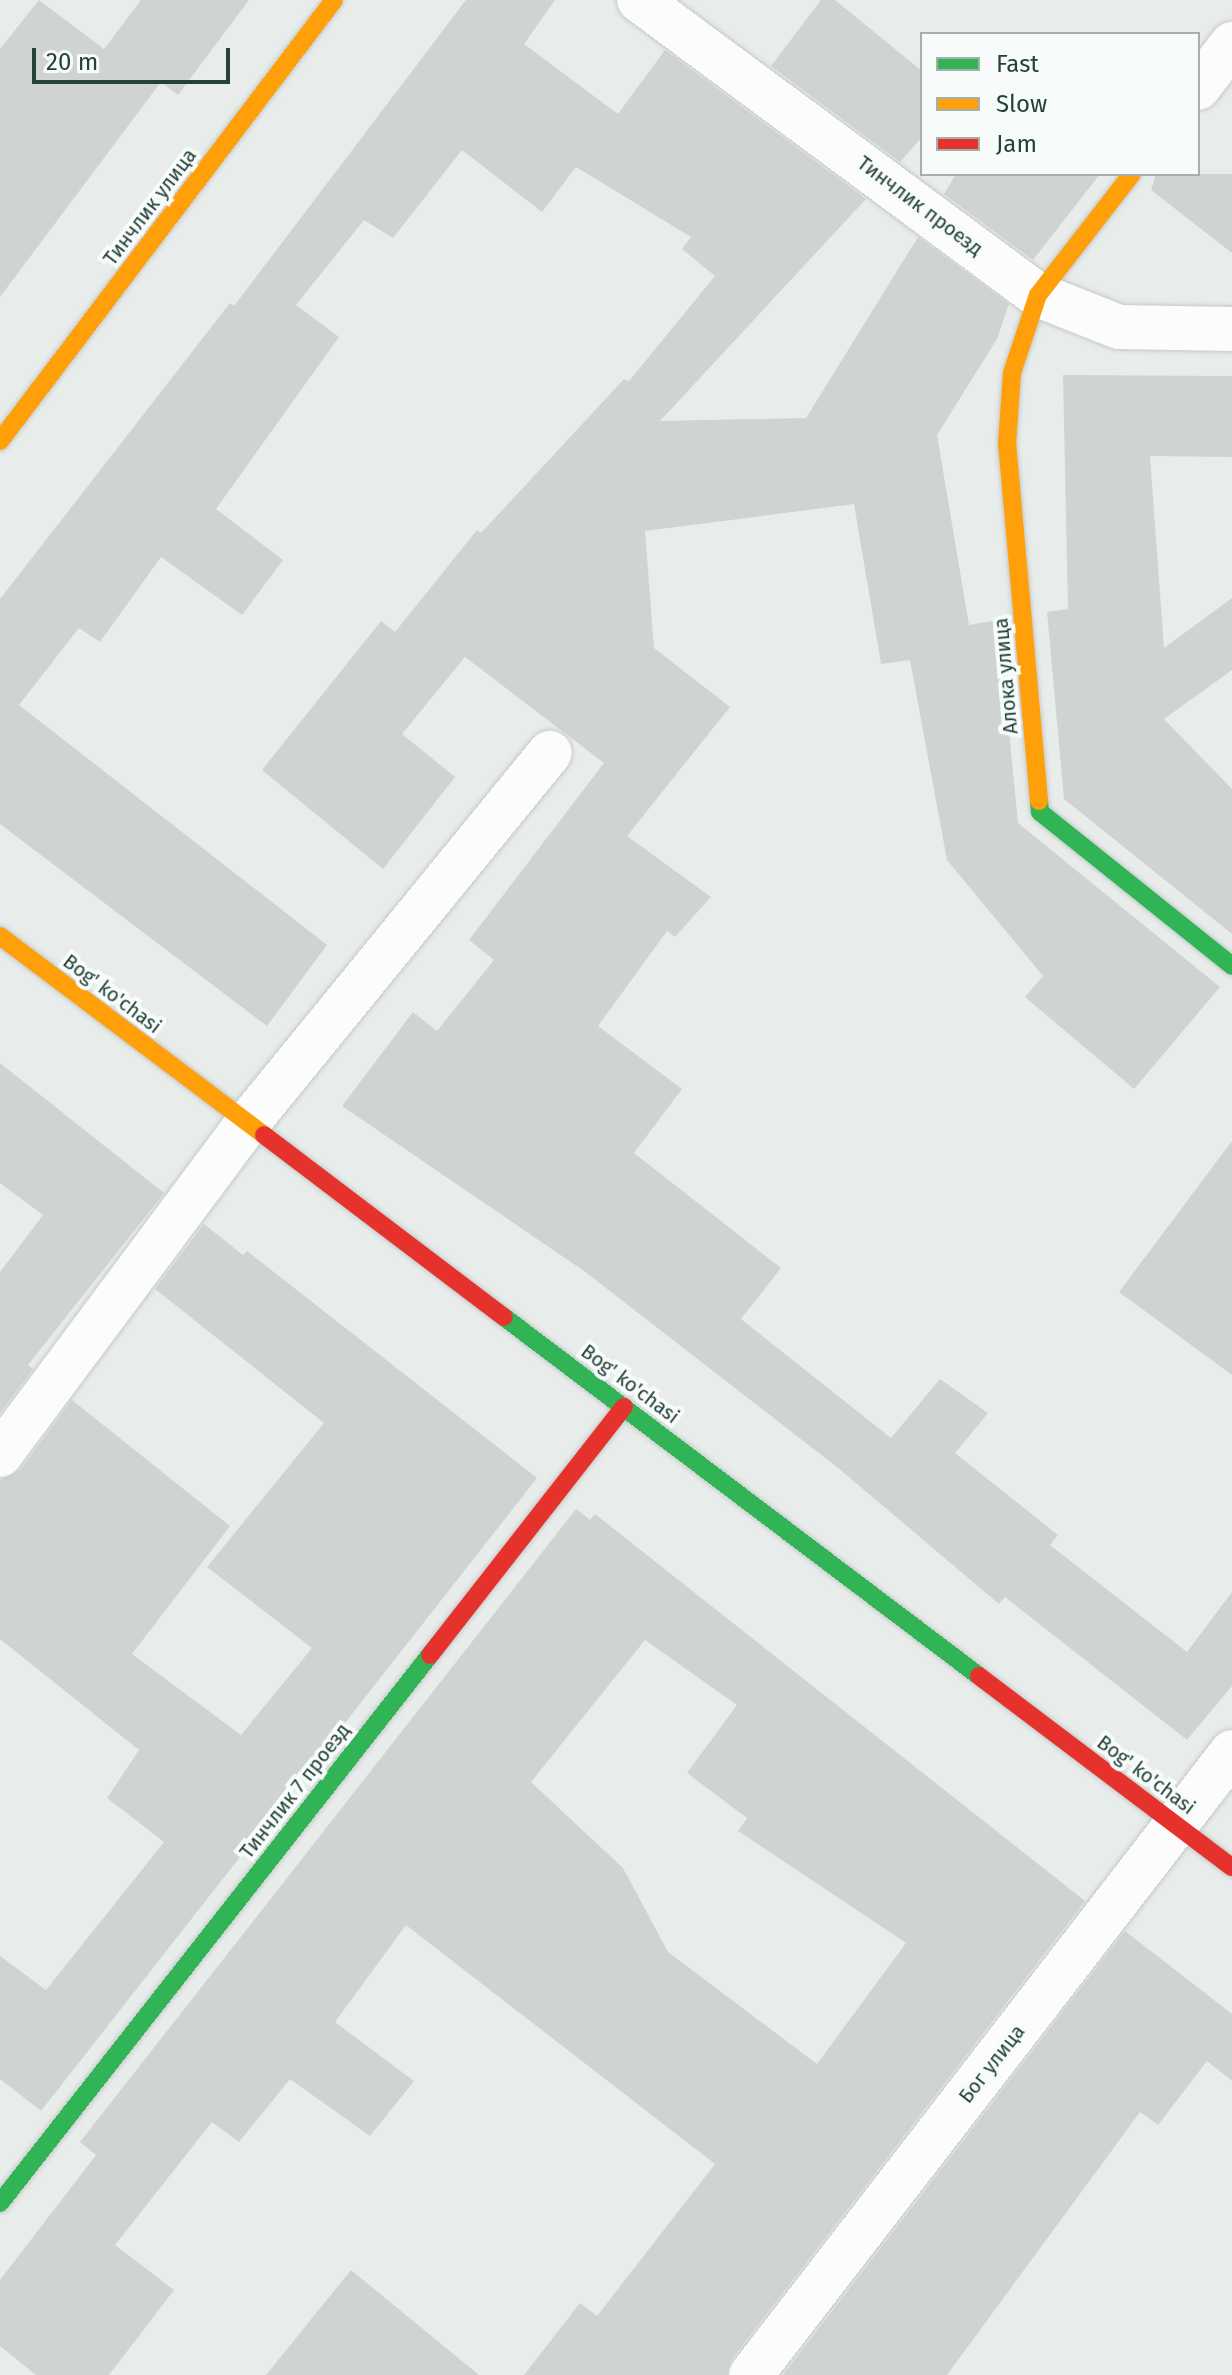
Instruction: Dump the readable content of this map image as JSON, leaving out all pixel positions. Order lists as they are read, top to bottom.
{
  "streets": {
    "street": [
      "Тинчлик проезд",
      "Тинчлик улица",
      "Алока улица",
      "Bog' ko'chasi",
      "Тинчлик 7 проезд",
      "Бог улица"
    ]
  },
  "crossings": [
    ["Тинчлик проезд", "Алока улица"],
    ["Bog' ko'chasi", "Тинчлик 7 проезд"],
    ["Bog' ko'chasi", "Бог улица"]
  ],
  "legend": ["Fast", "Slow", "Jam"],
  "scale_bar": "20 m"
}
